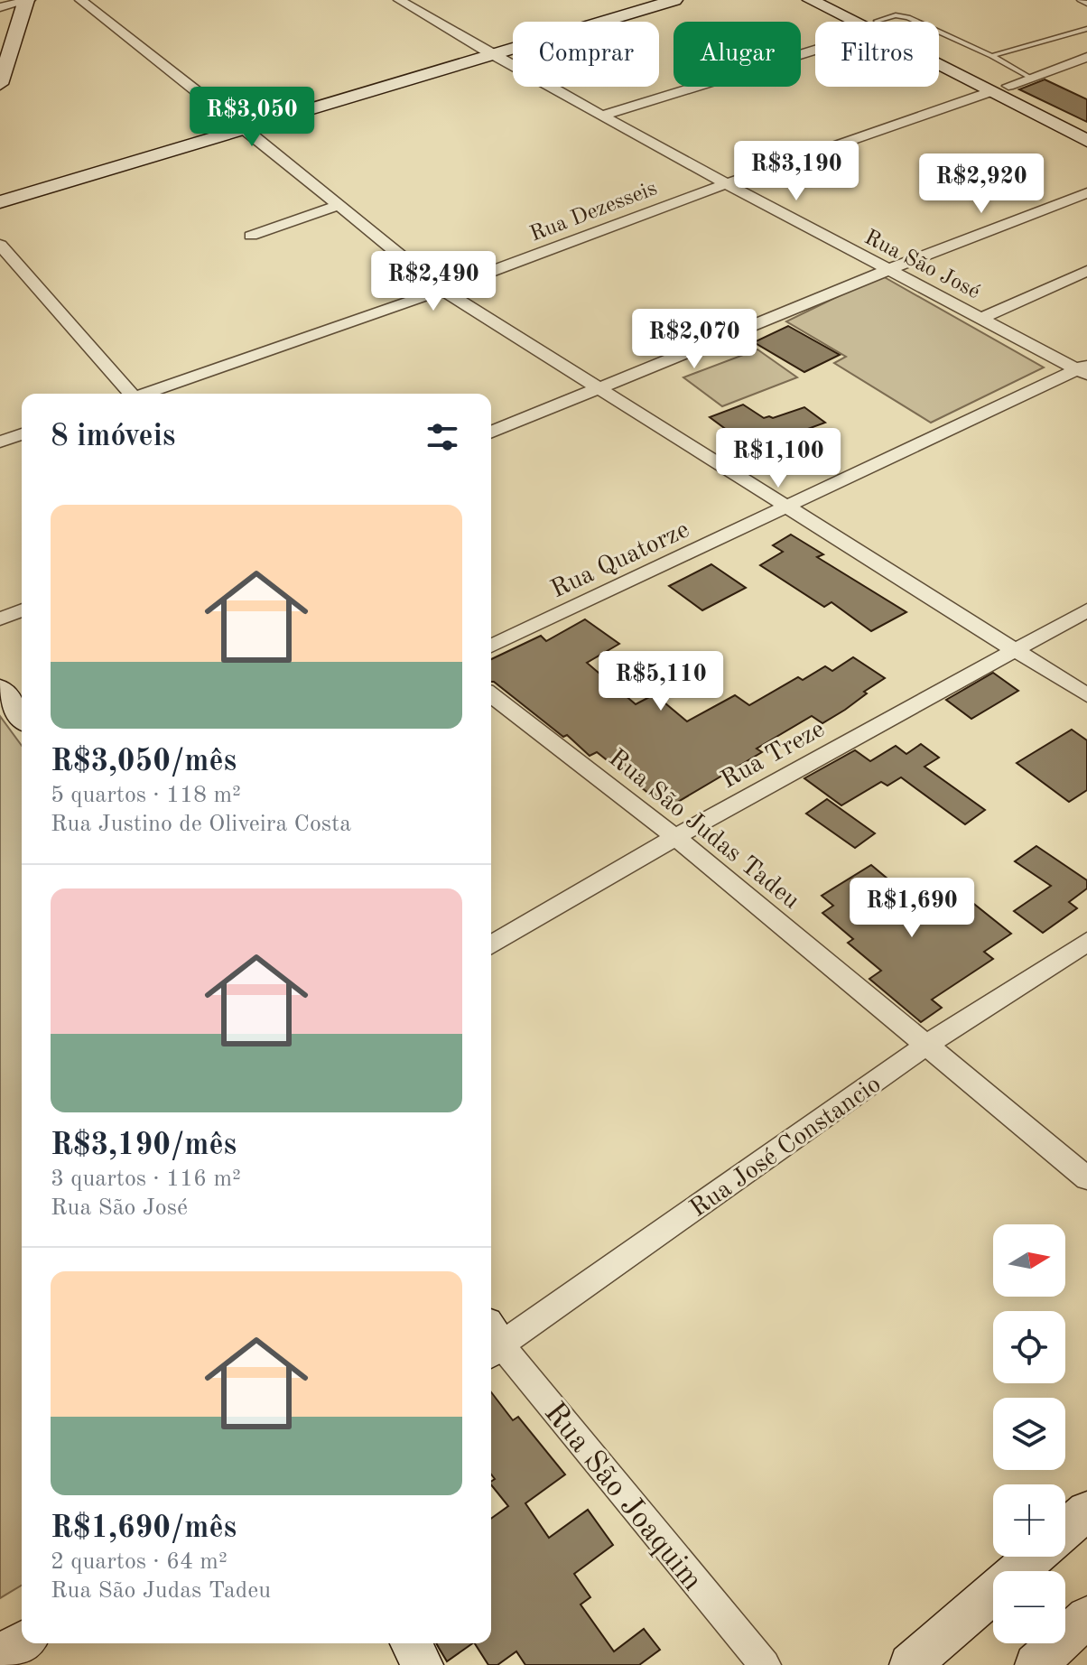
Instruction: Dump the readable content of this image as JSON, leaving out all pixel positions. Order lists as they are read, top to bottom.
{
  "streets": {
    "street": [
      "Rua Dezesseis",
      "Rua São José",
      "Rua Quatorze",
      "Rua Treze",
      "Rua São Judas Tadeu",
      "Rua José Constancio",
      "Rua São Joaquim"
    ]
  },
  "crossings": [
    ["Rua Dezesseis", "Rua São José"],
    ["Rua São José", "Rua Quatorze"],
    ["Rua Treze", "Rua São Judas Tadeu"],
    ["Rua São Judas Tadeu", "Rua José Constancio"],
    ["Rua José Constancio", "Rua São Joaquim"]
  ],
  "north": "right",
  "page": {
    "chip": ["Comprar", "Alugar", "Filtros"],
    "price": [
      "R$3,050",
      "R$3,190",
      "R$2,920",
      "R$2,490",
      "R$2,070",
      "R$1,100",
      "R$5,110",
      "R$1,690"
    ],
    "heading": "8 imóveis",
    "list": [
      {
        "name": "R$3,050/mês",
        "note": "5 quartos · 118 m² · Rua Justino de Oliveira Costa"
      },
      {
        "name": "R$3,190/mês",
        "note": "3 quartos · 116 m² · Rua São José"
      },
      {
        "name": "R$1,690/mês",
        "note": "2 quartos · 64 m² · Rua São Judas Tadeu"
      }
    ],
    "map_buttons": ["+", "−"]
  }
}
